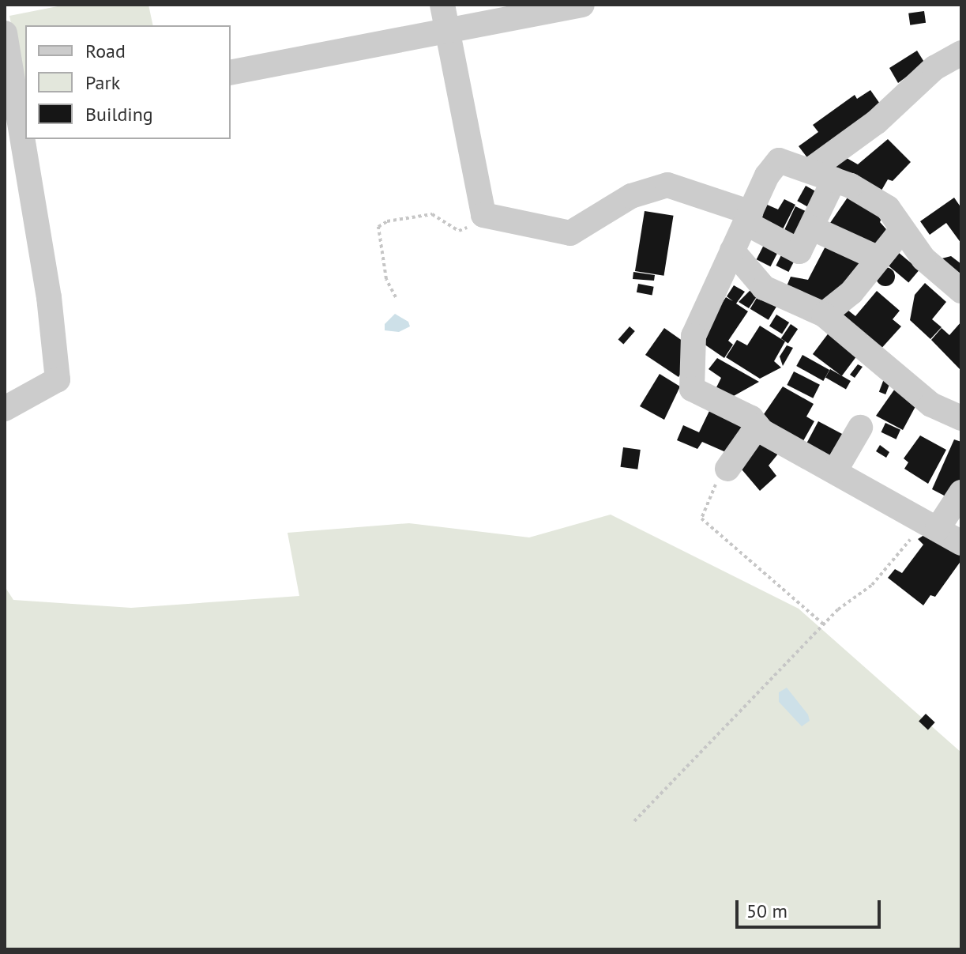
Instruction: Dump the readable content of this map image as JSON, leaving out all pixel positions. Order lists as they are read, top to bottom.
{
  "legend": ["Road", "Park", "Building"],
  "scale_bar": "50 m"
}
